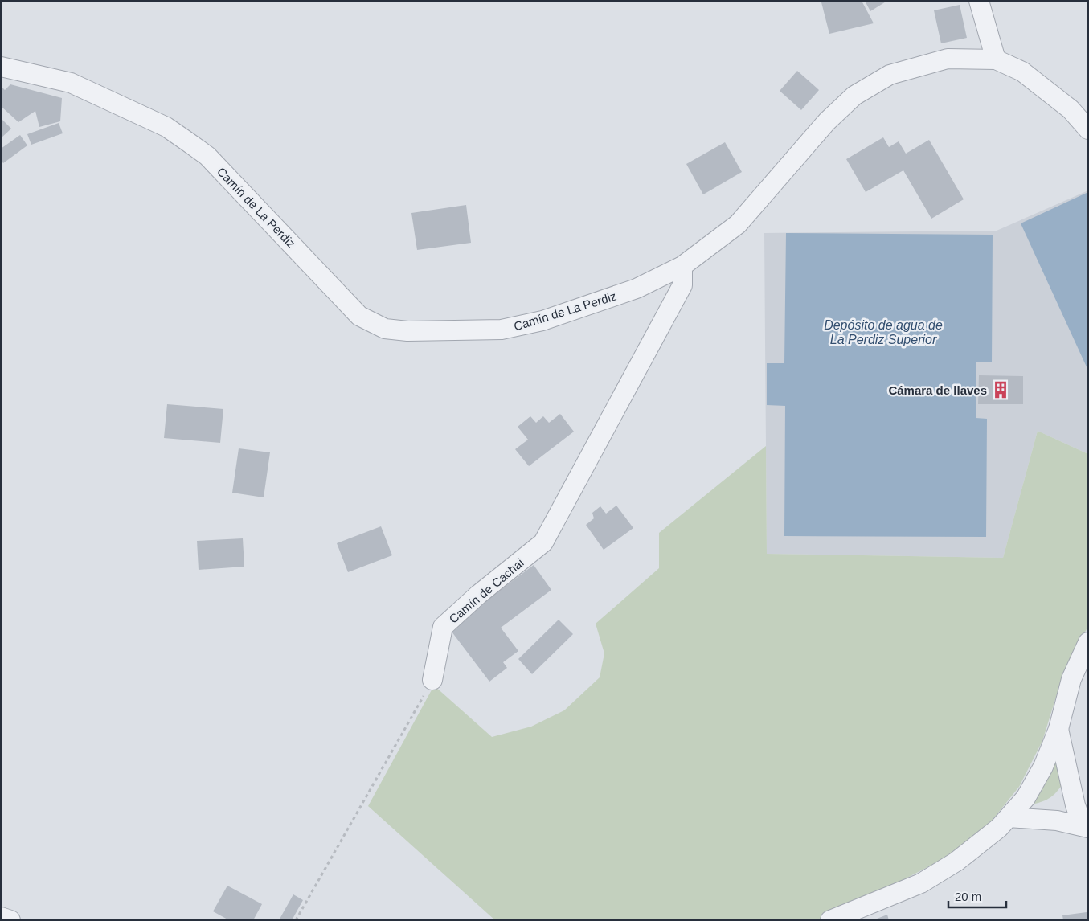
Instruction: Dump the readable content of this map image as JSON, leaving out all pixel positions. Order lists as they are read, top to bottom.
{
  "streets": {
    "street": ["Camín de La Perdiz", "Camín de Cachai"]
  },
  "crossings": [
    ["Camín de La Perdiz", "Camín de Cachai"]
  ],
  "water": ["Depósito de agua de La Perdiz Superior"],
  "places": {
    "building": ["Cámara de llaves"]
  },
  "scale_bar": "20 m"
}
